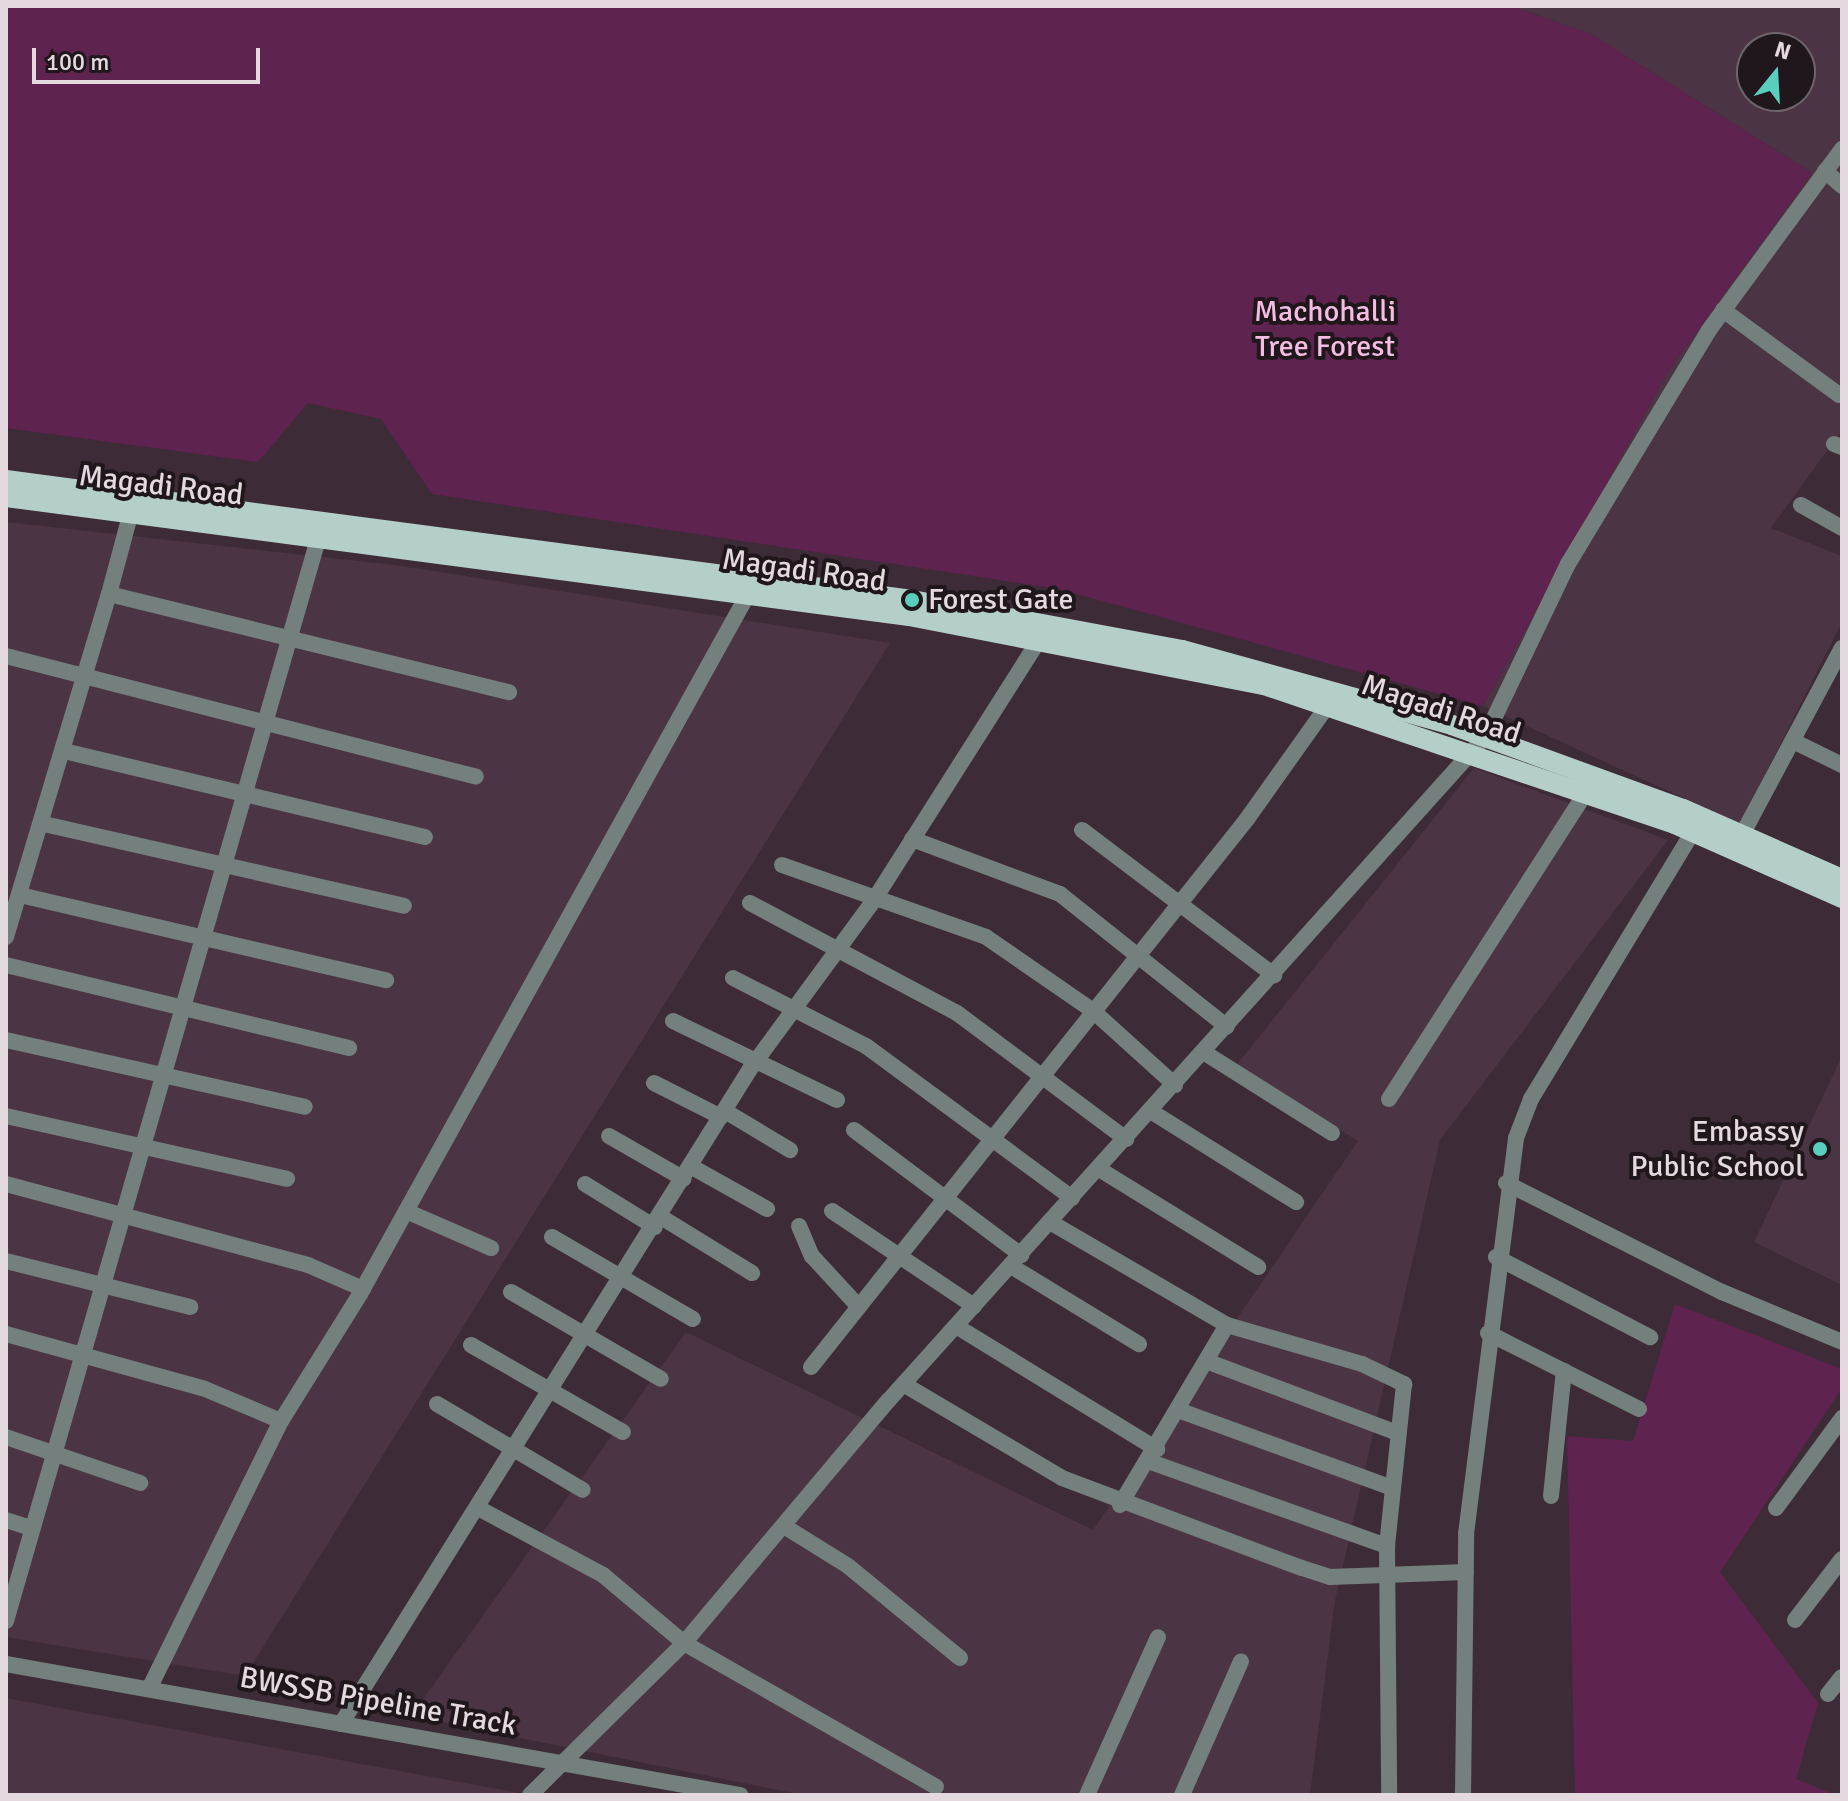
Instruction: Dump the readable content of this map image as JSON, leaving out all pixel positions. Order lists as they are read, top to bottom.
{
  "streets": {
    "main road": ["Magadi Road"],
    "street": ["BWSSB Pipeline Track"]
  },
  "parks": ["Machohalli Tree Forest"],
  "places": ["Forest Gate", "Embassy Public School"],
  "scale_bar": "100 m",
  "north": "top"
}
